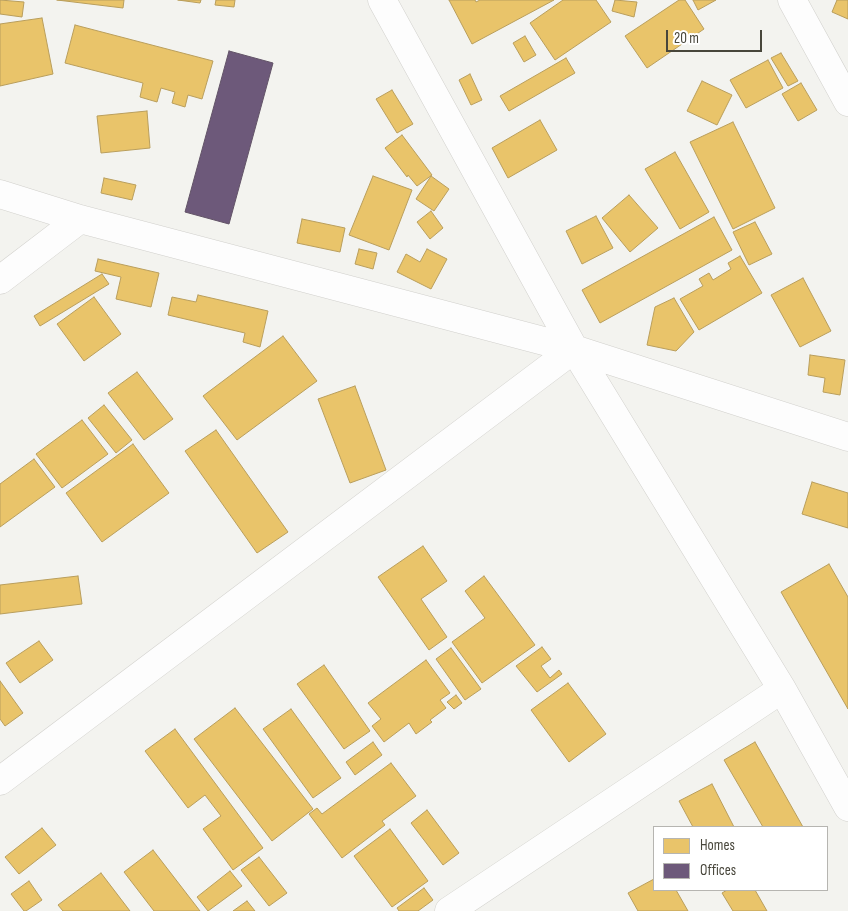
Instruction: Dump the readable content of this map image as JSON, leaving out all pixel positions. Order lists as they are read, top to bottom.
{
  "legend": ["Homes", "Offices"],
  "scale_bar": "20 m"
}
